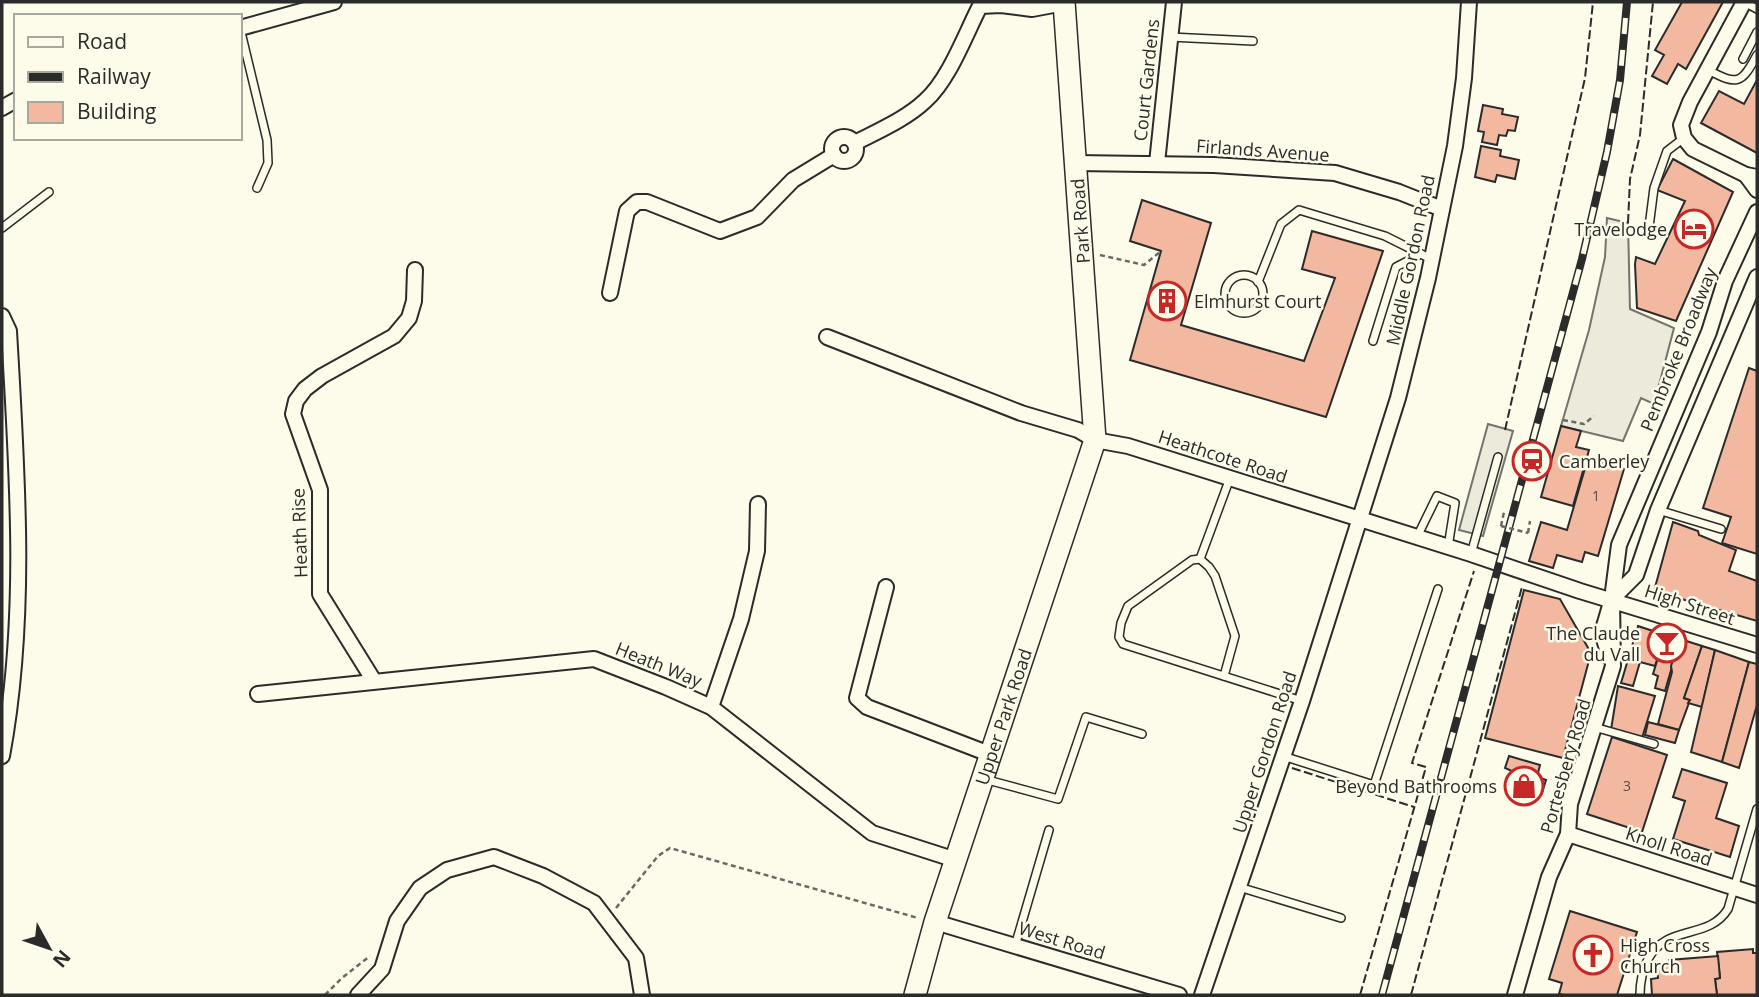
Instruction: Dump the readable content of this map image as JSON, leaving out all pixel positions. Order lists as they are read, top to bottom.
{
  "streets": {
    "street": [
      "Court Gardens",
      "Firlands Avenue",
      "Park Road",
      "Middle Gordon Road",
      "Pembroke Broadway",
      "Heathcote Road",
      "Heath Rise",
      "High Street",
      "Heath Way",
      "Upper Park Road",
      "Upper Gordon Road",
      "Portesbery Road",
      "Knoll Road",
      "West Road"
    ]
  },
  "crossings": [
    ["Court Gardens", "Firlands Avenue"],
    ["Firlands Avenue", "Park Road"],
    ["Firlands Avenue", "Middle Gordon Road"],
    ["Park Road", "Heathcote Road"],
    ["Park Road", "Upper Park Road"],
    ["Middle Gordon Road", "Heathcote Road"],
    ["Middle Gordon Road", "Upper Gordon Road"],
    ["Pembroke Broadway", "Heathcote Road"],
    ["Pembroke Broadway", "High Street"],
    ["Pembroke Broadway", "Portesbery Road"],
    ["Heathcote Road", "High Street"],
    ["Heathcote Road", "Upper Park Road"],
    ["Heathcote Road", "Upper Gordon Road"],
    ["Heathcote Road", "Portesbery Road"],
    ["Heath Rise", "Heath Way"],
    ["High Street", "Portesbery Road"],
    ["Heath Way", "Upper Park Road"],
    ["Upper Park Road", "West Road"],
    ["Portesbery Road", "Knoll Road"]
  ],
  "places": {
    "hotel": ["Travelodge"],
    "building": ["Elmhurst Court"],
    "station": ["Camberley"],
    "bar": ["The Claude du Vall"],
    "shop": ["Beyond Bathrooms"],
    "church": ["High Cross Church"]
  },
  "house_numbers": ["1", "3"],
  "legend": ["Road", "Railway", "Building"],
  "north": "bottom right"
}
